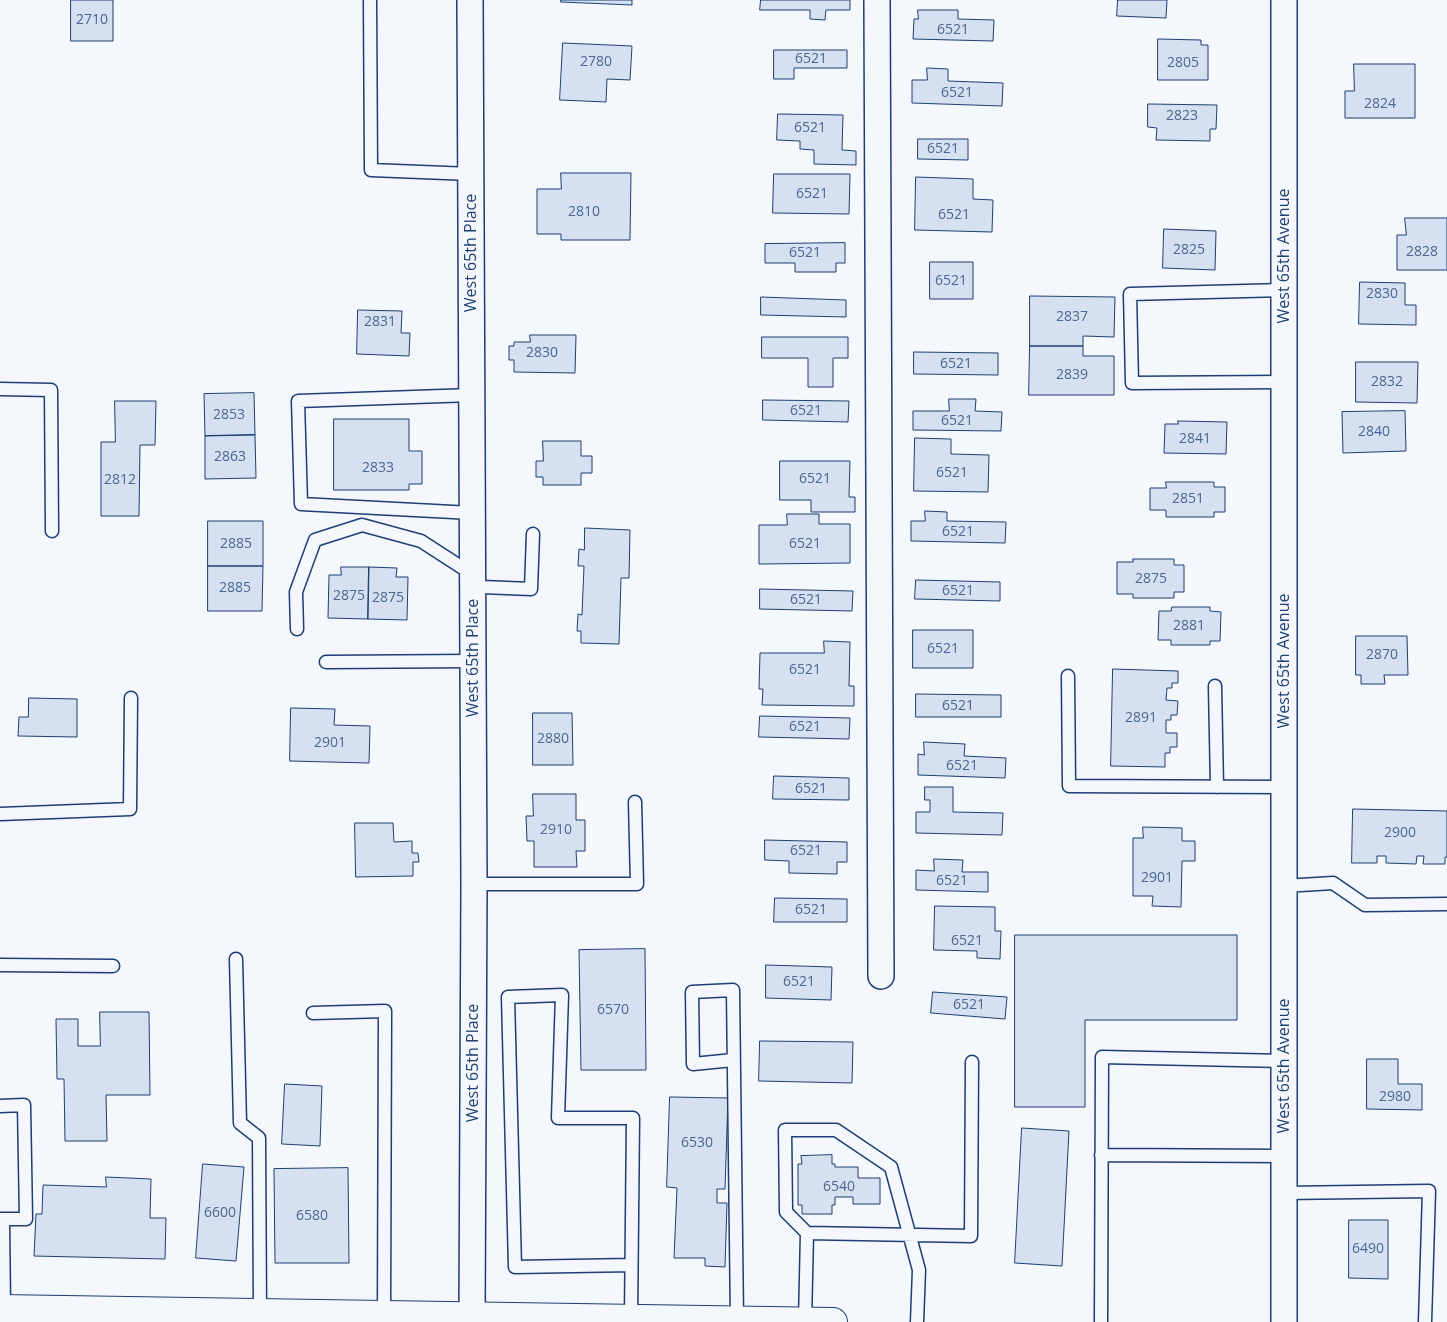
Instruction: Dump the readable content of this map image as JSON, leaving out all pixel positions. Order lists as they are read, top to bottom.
{
  "streets": {
    "street": ["West 65th Place", "West 65th Avenue"]
  },
  "house_numbers": [
    "2710",
    "6521",
    "6521",
    "2780",
    "2805",
    "6521",
    "2824",
    "2823",
    "6521",
    "6521",
    "6521",
    "2810",
    "6521",
    "2825",
    "2828",
    "6521",
    "6521",
    "2830",
    "2837",
    "2831",
    "2830",
    "6521",
    "2839",
    "2832",
    "6521",
    "2853",
    "6521",
    "2840",
    "2841",
    "2863",
    "2833",
    "6521",
    "6521",
    "2812",
    "2851",
    "6521",
    "2885",
    "6521",
    "2875",
    "2885",
    "6521",
    "2875",
    "2875",
    "6521",
    "2881",
    "6521",
    "2870",
    "6521",
    "6521",
    "2891",
    "6521",
    "2880",
    "2901",
    "6521",
    "6521",
    "2910",
    "2900",
    "6521",
    "2901",
    "6521",
    "6521",
    "6521",
    "6521",
    "6521",
    "6570",
    "2980",
    "6530",
    "6540",
    "6600",
    "6580",
    "6490"
  ]
}
